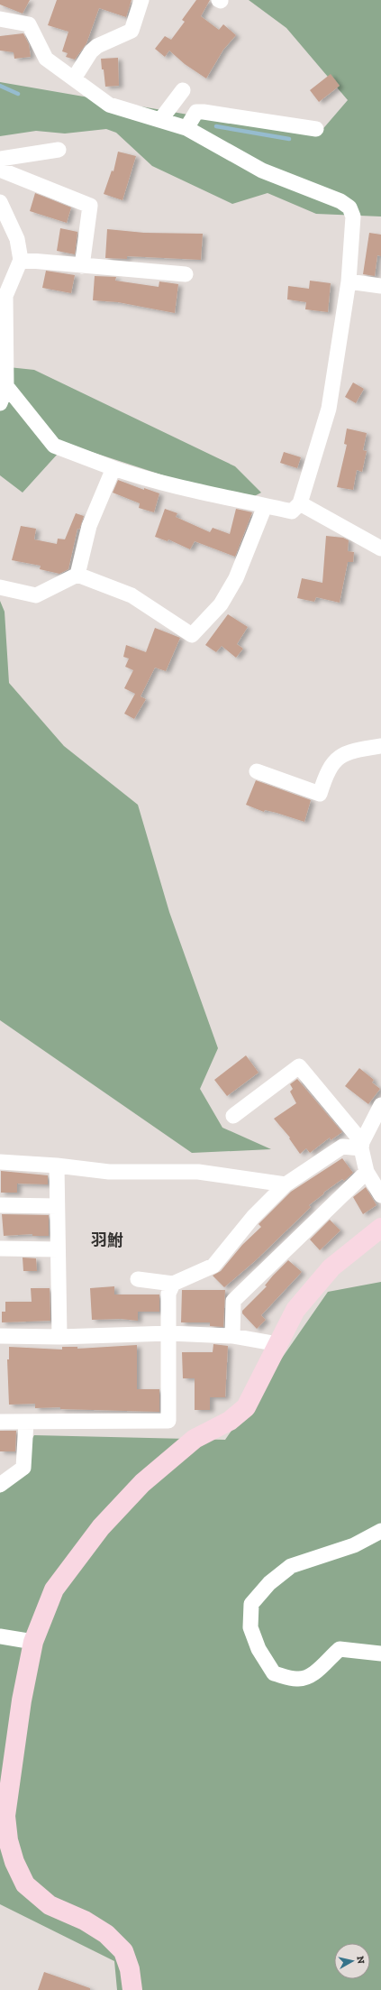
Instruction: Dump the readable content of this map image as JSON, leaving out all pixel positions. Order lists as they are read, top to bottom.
{
  "districts": ["羽鮒"],
  "north": "right"
}
